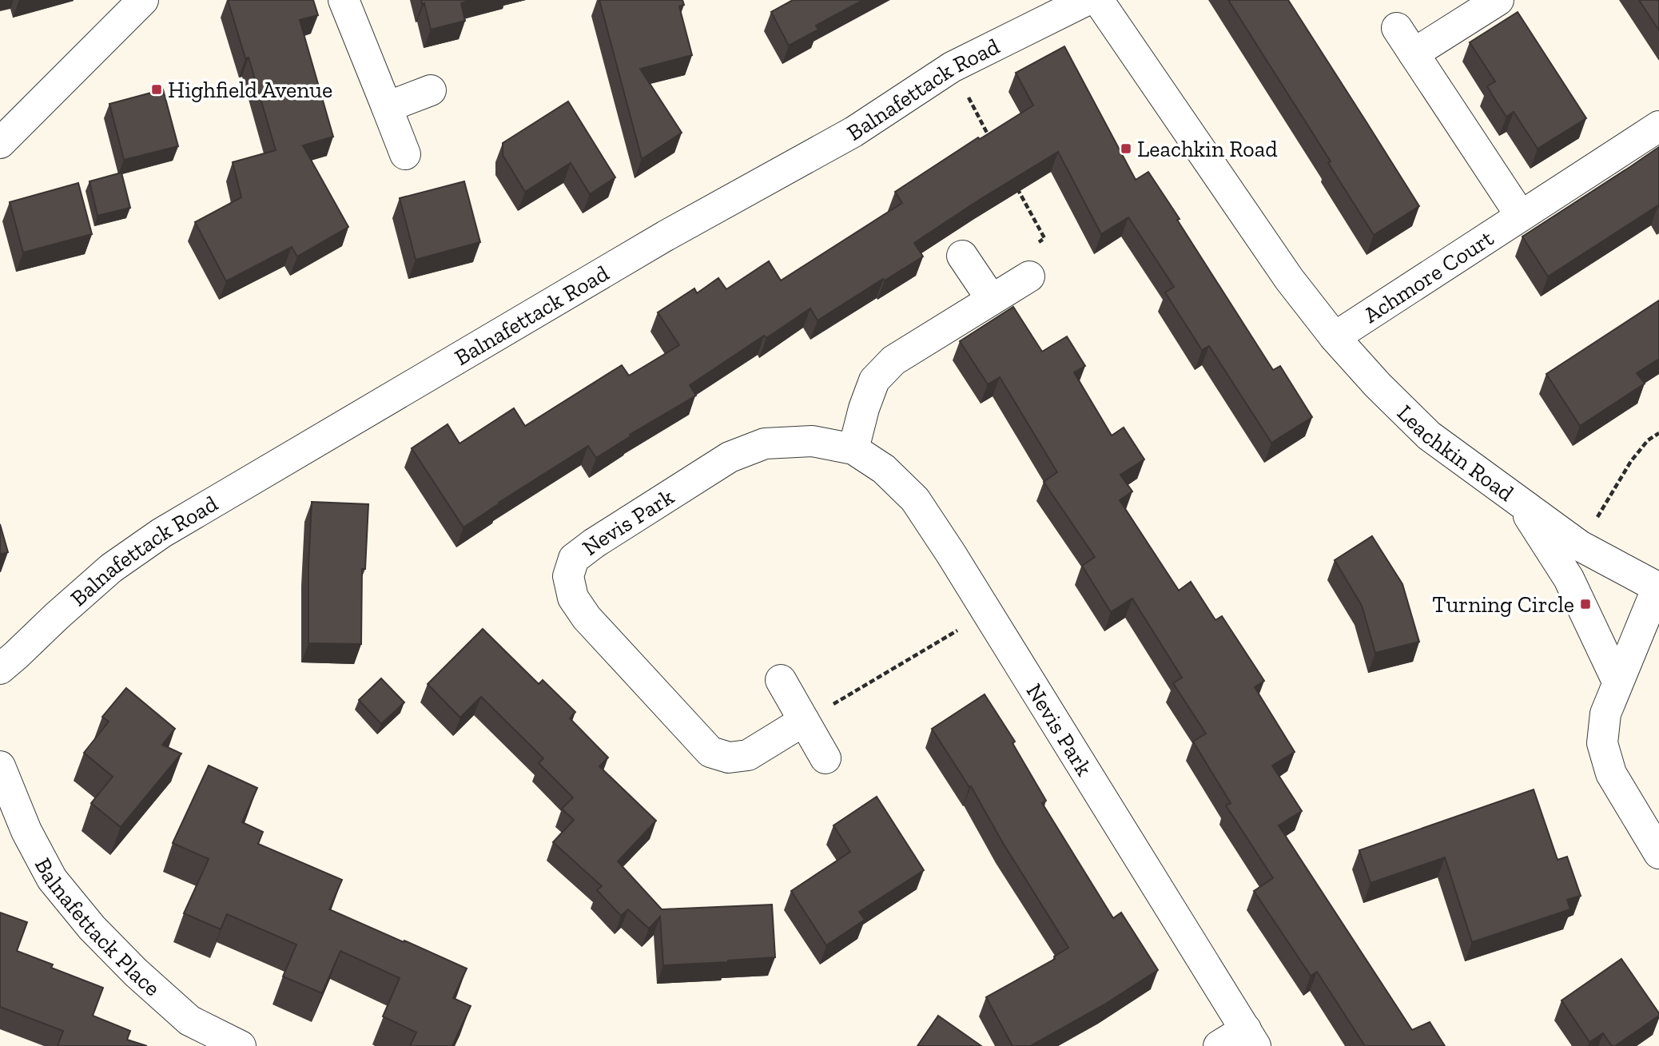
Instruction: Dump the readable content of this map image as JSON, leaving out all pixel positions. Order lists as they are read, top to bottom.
{
  "streets": {
    "street": [
      "Balnafettack Road",
      "Achmore Court",
      "Leachkin Road",
      "Nevis Park",
      "Balnafettack Place"
    ]
  },
  "crossings": [
    ["Achmore Court", "Leachkin Road"]
  ],
  "places": {
    "transit": ["Highfield Avenue", "Leachkin Road", "Turning Circle"]
  }
}
